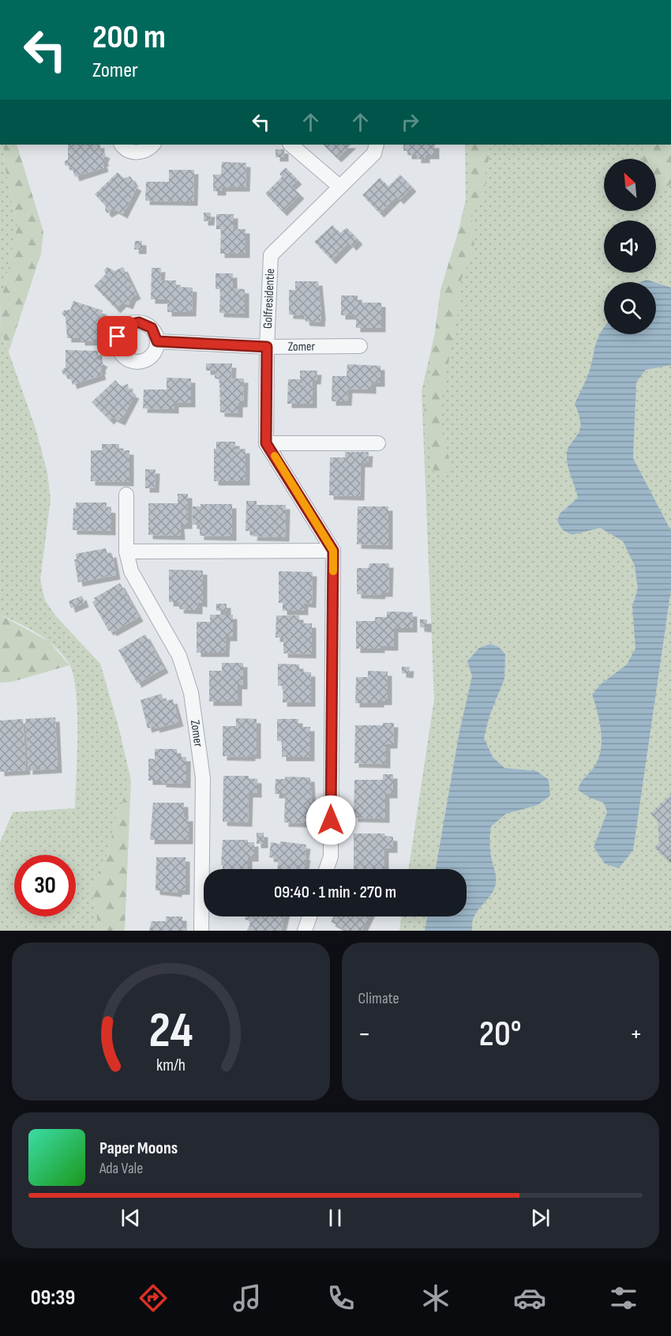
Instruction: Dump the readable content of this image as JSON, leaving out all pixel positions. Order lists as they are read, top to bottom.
{
  "streets": {
    "street": ["Golfresidentie", "Zomer"]
  },
  "crossings": [
    ["Golfresidentie", "Zomer"]
  ],
  "north": "top left",
  "page": {
    "turn": ["200 m", "Zomer"],
    "limit": "30",
    "trip": "09:40 · 1 min · 270 m",
    "tile": "Climate",
    "heat": ["−", "20°", "+"],
    "song": ["Paper Moons", "Ada Vale"],
    "tabs": "09:39",
    "gauge": ["24", "km/h"]
  }
}
